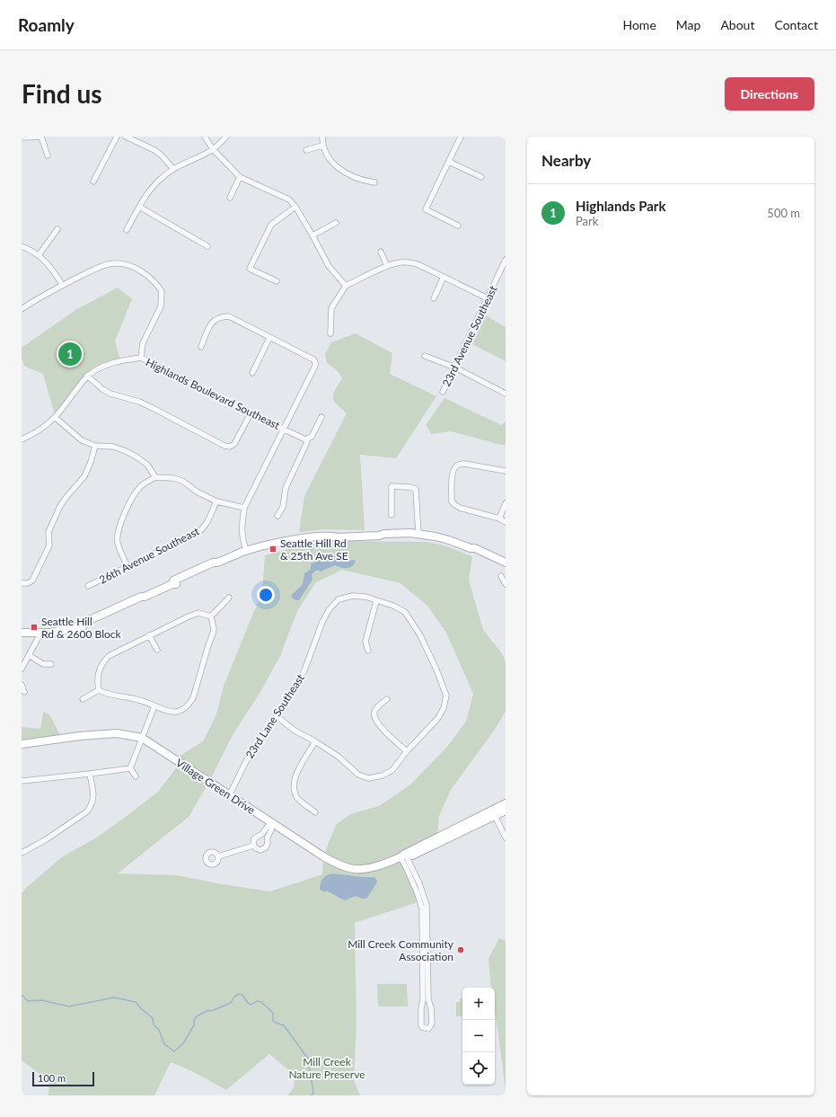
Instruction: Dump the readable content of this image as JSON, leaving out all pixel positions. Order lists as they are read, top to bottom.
{
  "streets": {
    "street": [
      "23rd Avenue Southeast",
      "Highlands Boulevard Southeast",
      "26th Avenue Southeast",
      "23rd Lane Southeast",
      "Village Green Drive"
    ]
  },
  "crossings": [
    ["23rd Lane Southeast", "Village Green Drive"]
  ],
  "parks": ["Mill Creek Nature Preserve"],
  "places": {
    "transit": ["Seattle Hill Rd & 25th Ave SE", "Seattle Hill Rd & 2600 Block"],
    "other": ["Mill Creek Community Association"]
  },
  "scale_bar": "100 m",
  "page": {
    "header": "Roamly",
    "nav": [
      "Home",
      "Map",
      "About",
      "Contact"
    ],
    "buttons": "Directions",
    "title": "Find us",
    "heading": "Nearby",
    "list": [
      {
        "mark": "1",
        "name": "Highlands Park",
        "note": "Park",
        "value": "500 m"
      }
    ],
    "pins": "1",
    "map_buttons": ["+", "−"],
    "scale": "100 m"
  }
}
